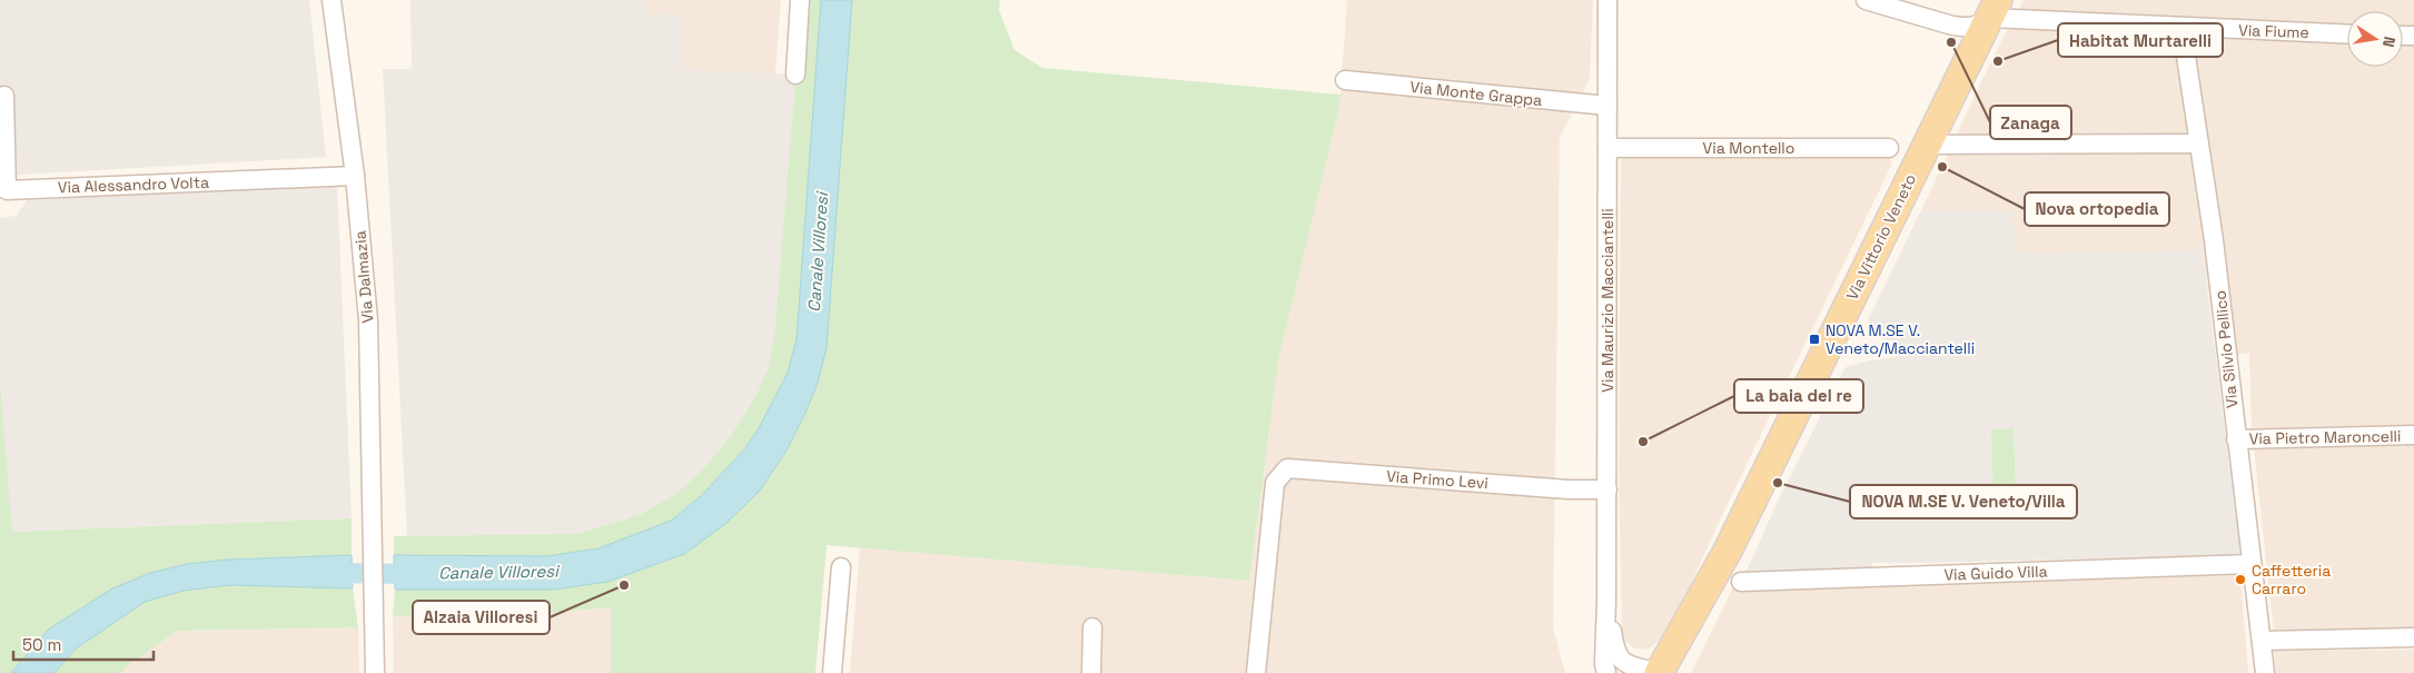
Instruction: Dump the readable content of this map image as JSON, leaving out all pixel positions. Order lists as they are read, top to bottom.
{
  "streets": {
    "main road": ["Via Vittorio Veneto"],
    "street": [
      "Via Fiume",
      "Via Monte Grappa",
      "Via Montello",
      "Via Alessandro Volta",
      "Via Dalmazia",
      "Via Maurizio Macciantelli",
      "Via Silvio Pellico",
      "Via Pietro Maroncelli",
      "Via Primo Levi",
      "Via Guido Villa"
    ]
  },
  "crossings": [
    ["Via Fiume", "Via Vittorio Veneto"],
    ["Via Fiume", "Via Silvio Pellico"],
    ["Via Monte Grappa", "Via Maurizio Macciantelli"],
    ["Via Montello", "Via Maurizio Macciantelli"],
    ["Via Alessandro Volta", "Via Dalmazia"],
    ["Via Vittorio Veneto", "Via Maurizio Macciantelli"],
    ["Via Maurizio Macciantelli", "Via Primo Levi"],
    ["Via Silvio Pellico", "Via Pietro Maroncelli"],
    ["Via Silvio Pellico", "Via Guido Villa"]
  ],
  "water": ["Canale Villoresi"],
  "places": {
    "other": [
      "Zanaga",
      "Habitat Murtarelli",
      "Nova ortopedia",
      "La baia del re",
      "NOVA M.SE V. Veneto/Villa",
      "Caffetteria Carraro",
      "Alzaia Villoresi"
    ],
    "transit": ["NOVA M.SE V. Veneto/Macciantelli"]
  },
  "scale_bar": "50 m",
  "north": "right"
}
